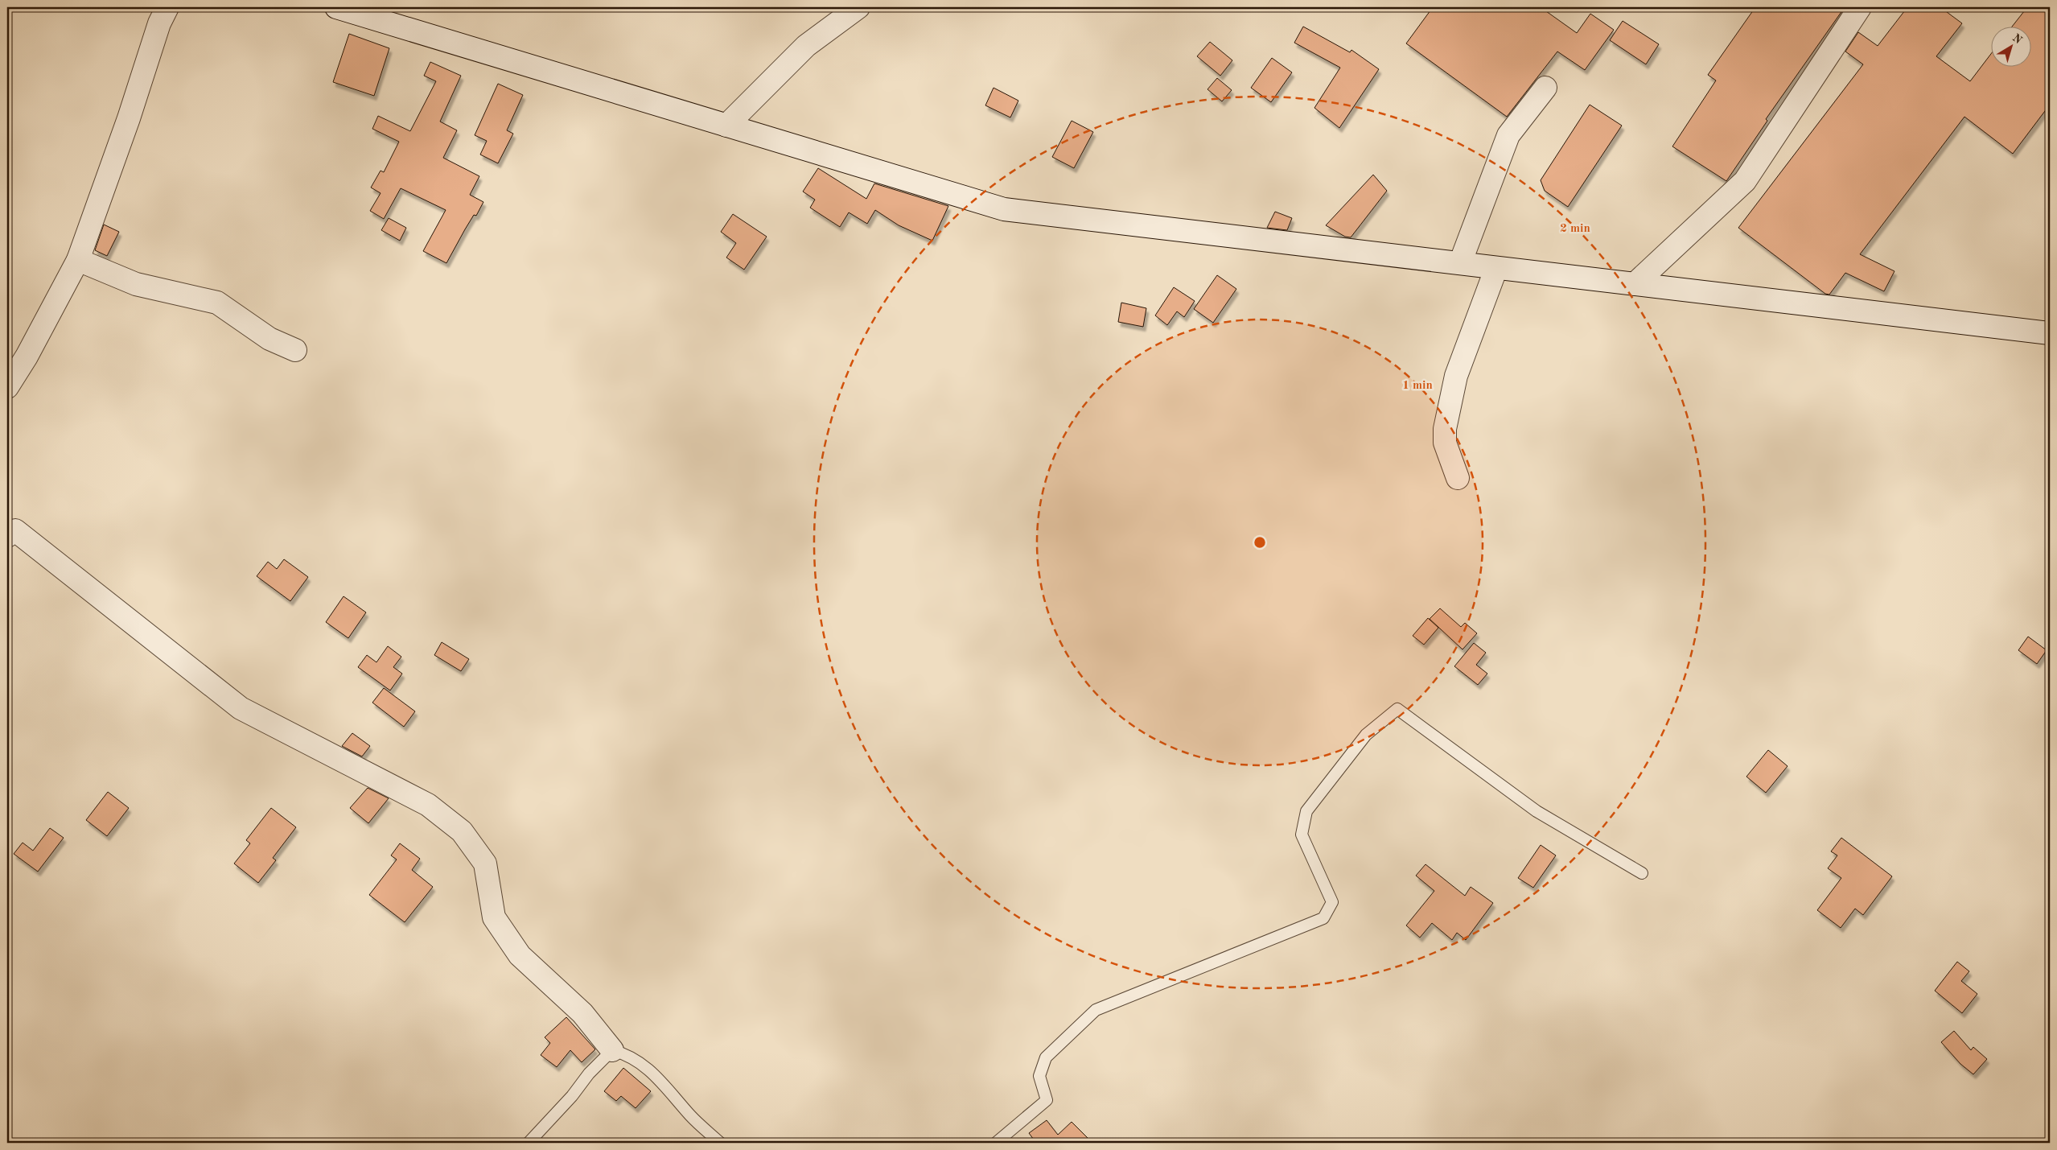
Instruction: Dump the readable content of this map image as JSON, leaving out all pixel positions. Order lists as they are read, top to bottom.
{
  "north": "top right",
  "rings": ["2 min", "1 min"]
}
